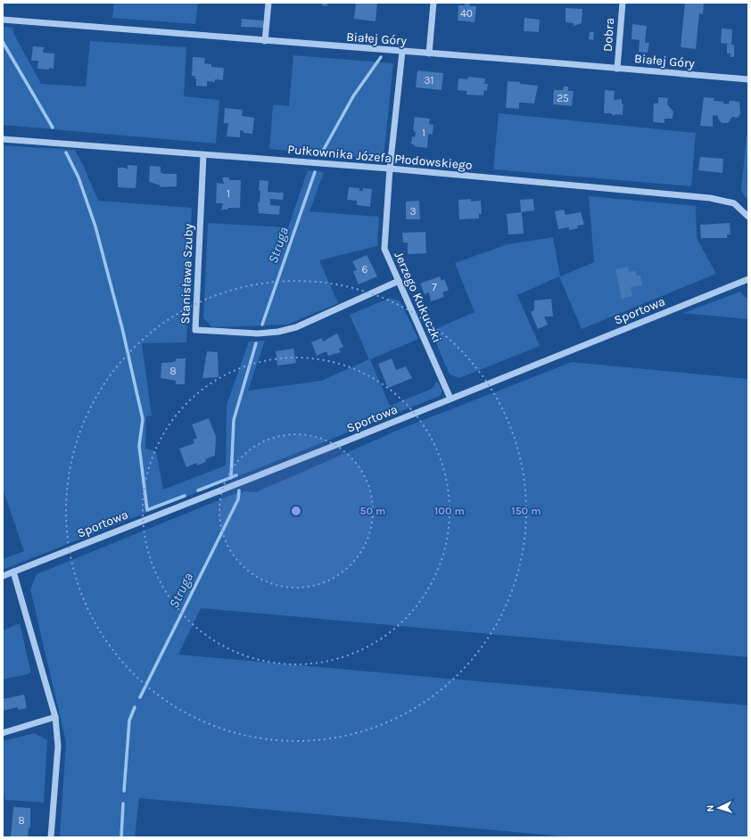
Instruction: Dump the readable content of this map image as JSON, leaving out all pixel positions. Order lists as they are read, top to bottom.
{
  "streets": {
    "street": [
      "Dobra",
      "Białej Góry",
      "Pułkownika Józefa Płodowskiego",
      "Stanisława Szuby",
      "Jerzego Kukuczki",
      "Sportowa"
    ]
  },
  "crossings": [
    ["Dobra", "Białej Góry"],
    ["Białej Góry", "Jerzego Kukuczki"],
    ["Pułkownika Józefa Płodowskiego", "Stanisława Szuby"],
    ["Pułkownika Józefa Płodowskiego", "Jerzego Kukuczki"],
    ["Stanisława Szuby", "Jerzego Kukuczki"],
    ["Jerzego Kukuczki", "Sportowa"]
  ],
  "water": ["Struga"],
  "house_numbers": [
    "40",
    "31",
    "25",
    "1",
    "1",
    "3",
    "6",
    "7",
    "8",
    "8"
  ],
  "north": "left",
  "rings": ["50 m", "100 m", "150 m"]
}
